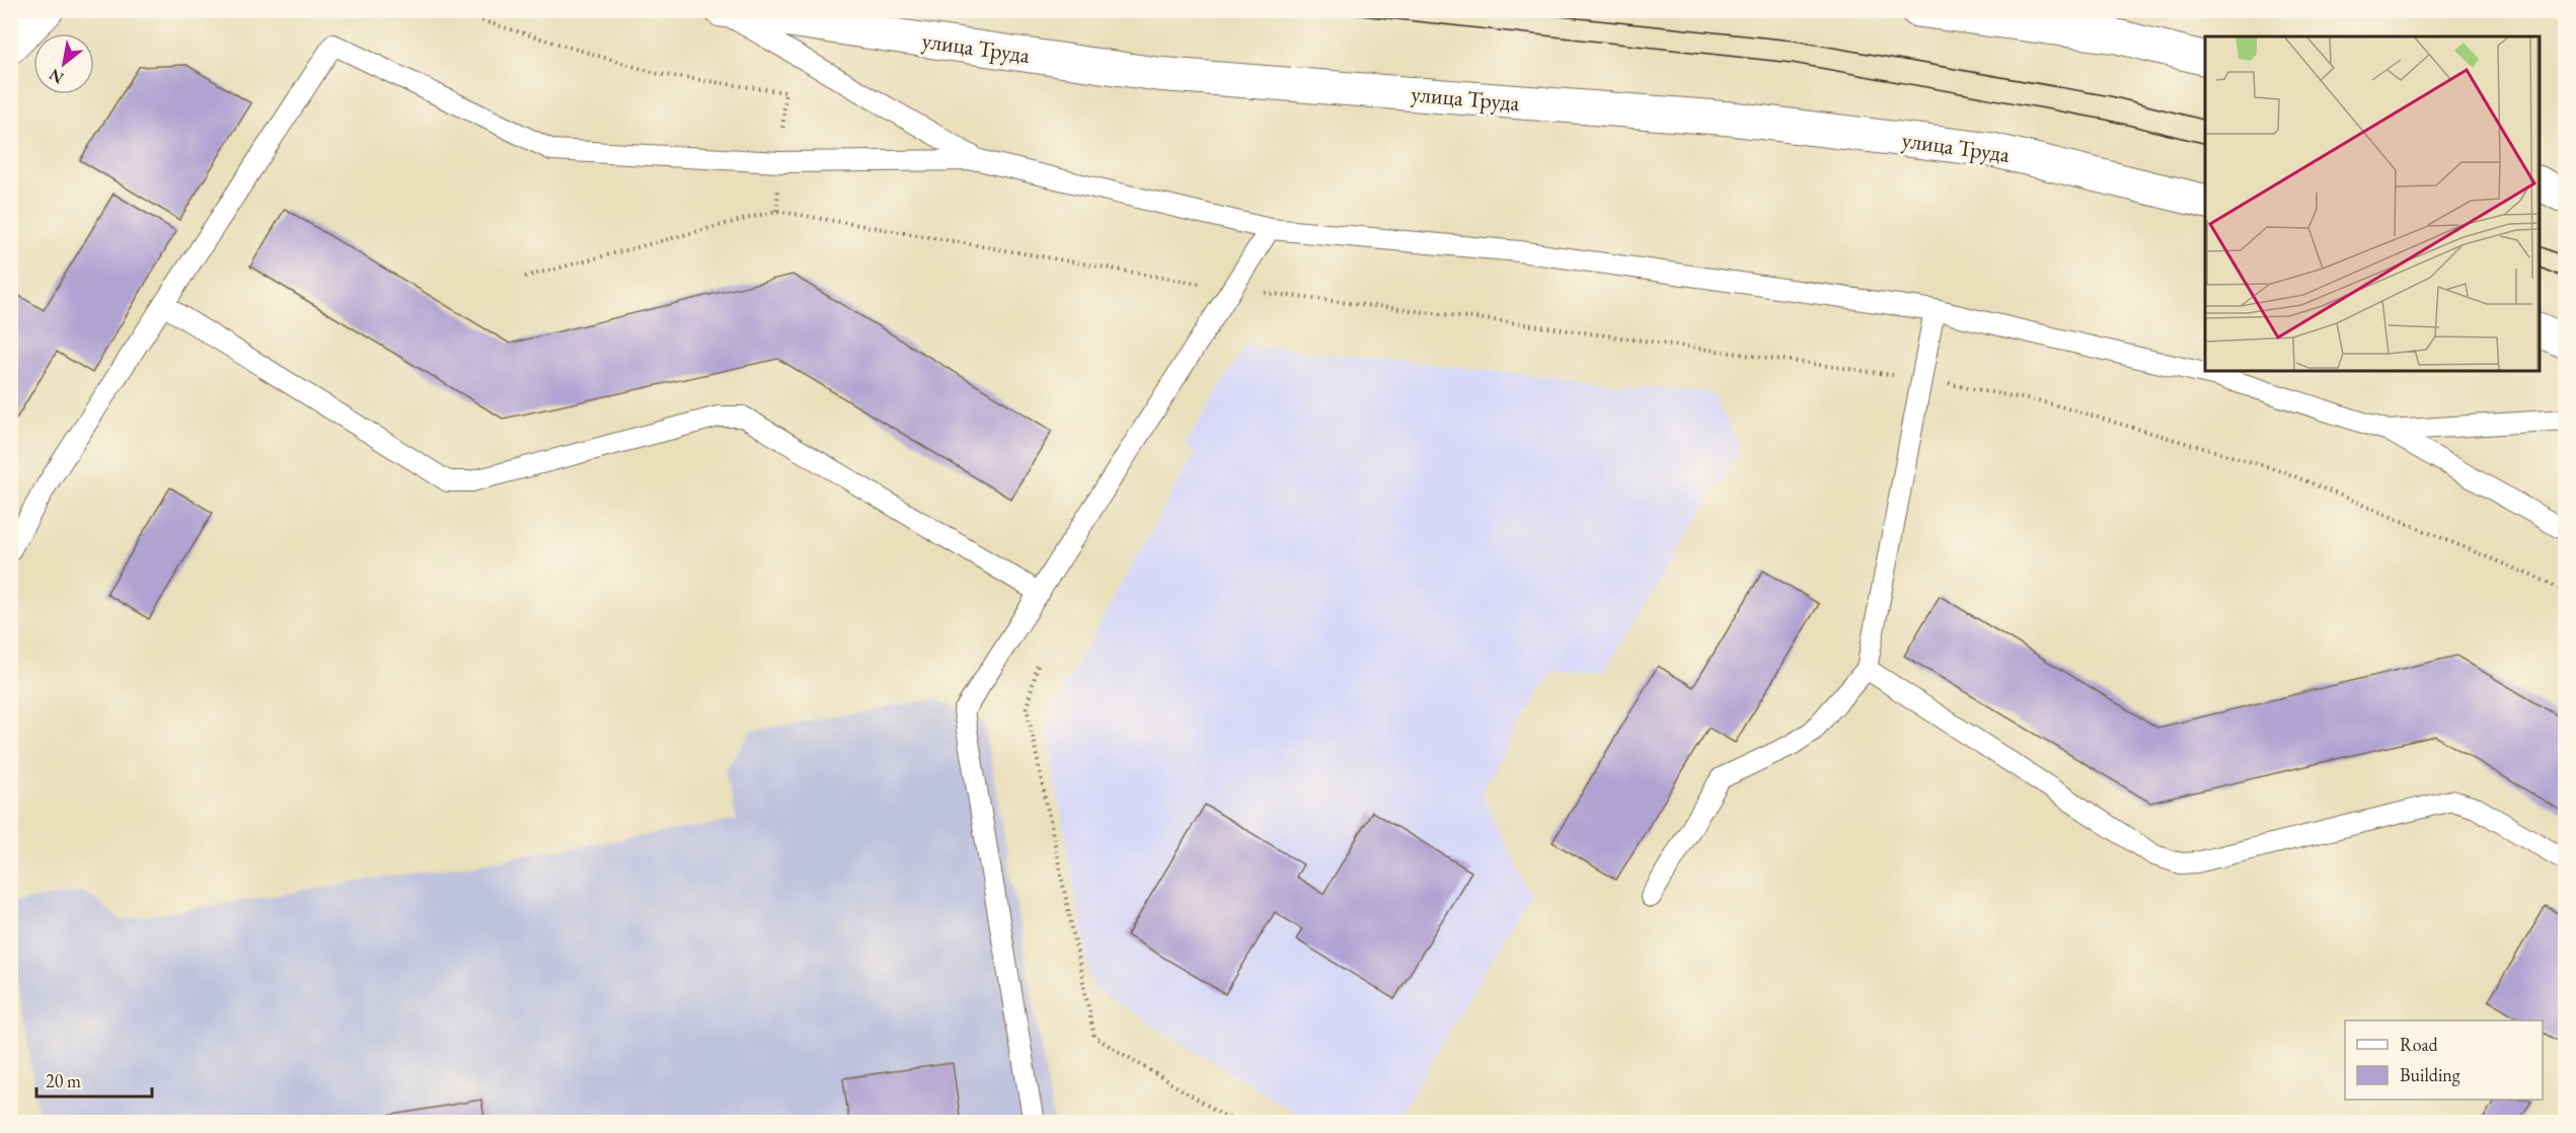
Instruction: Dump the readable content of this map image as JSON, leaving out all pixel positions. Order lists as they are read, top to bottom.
{
  "streets": {
    "main road": ["улица Труда"]
  },
  "legend": ["Road", "Building"],
  "scale_bar": "20 m",
  "north": "bottom left"
}
